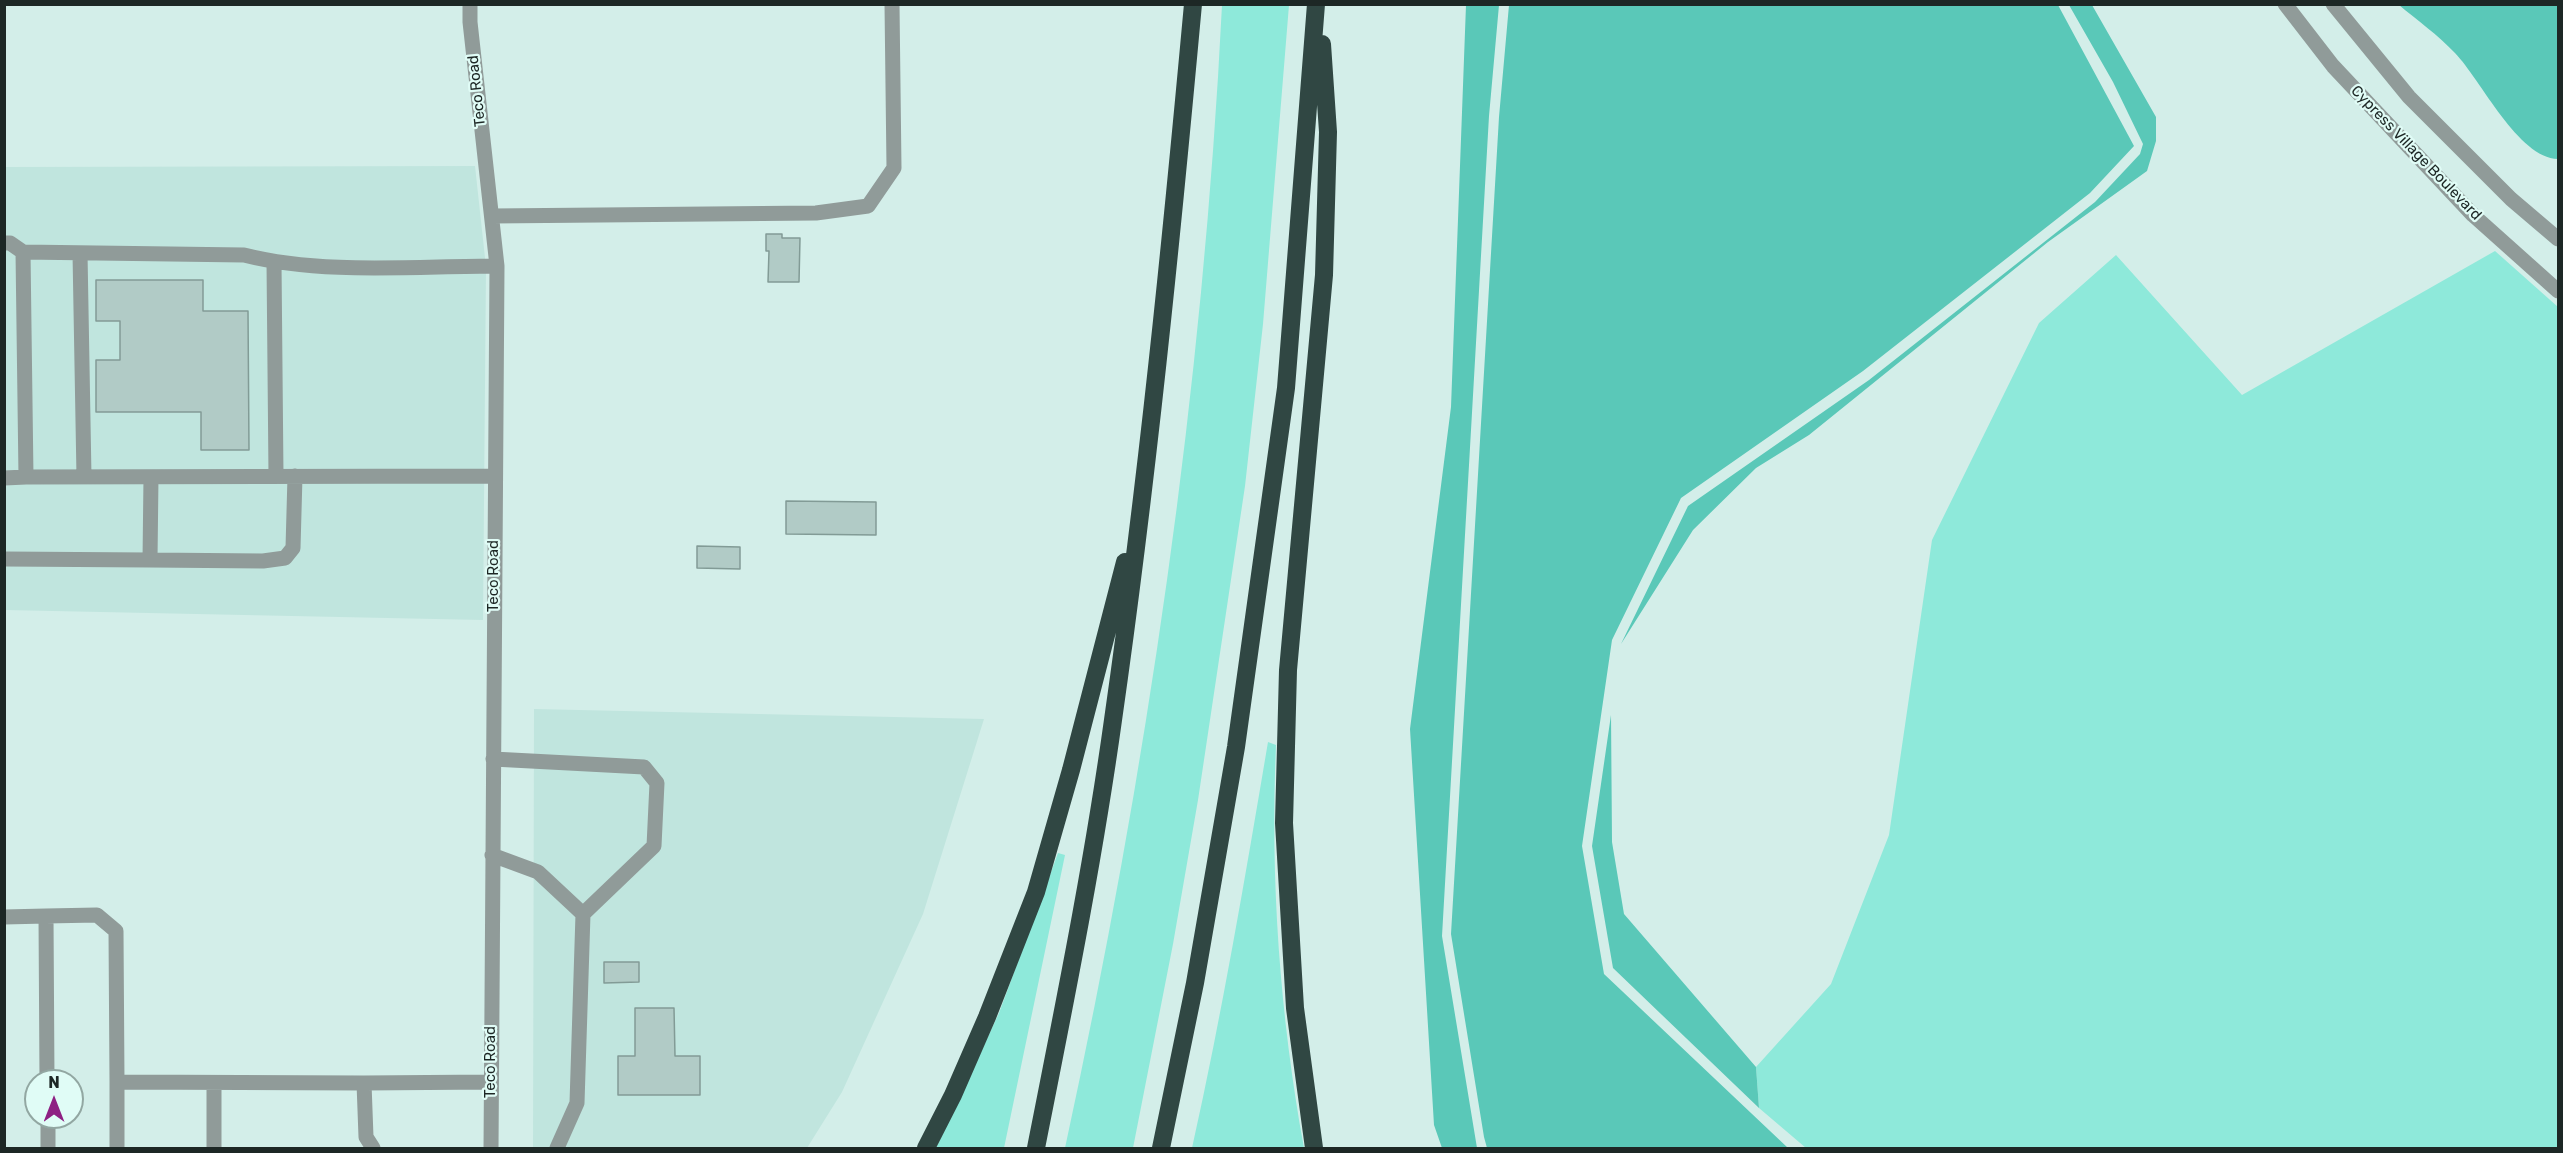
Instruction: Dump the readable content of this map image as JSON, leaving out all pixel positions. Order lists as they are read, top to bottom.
{
  "streets": {
    "street": ["Teco Road", "Cypress Village Boulevard"]
  },
  "north": "top"
}
